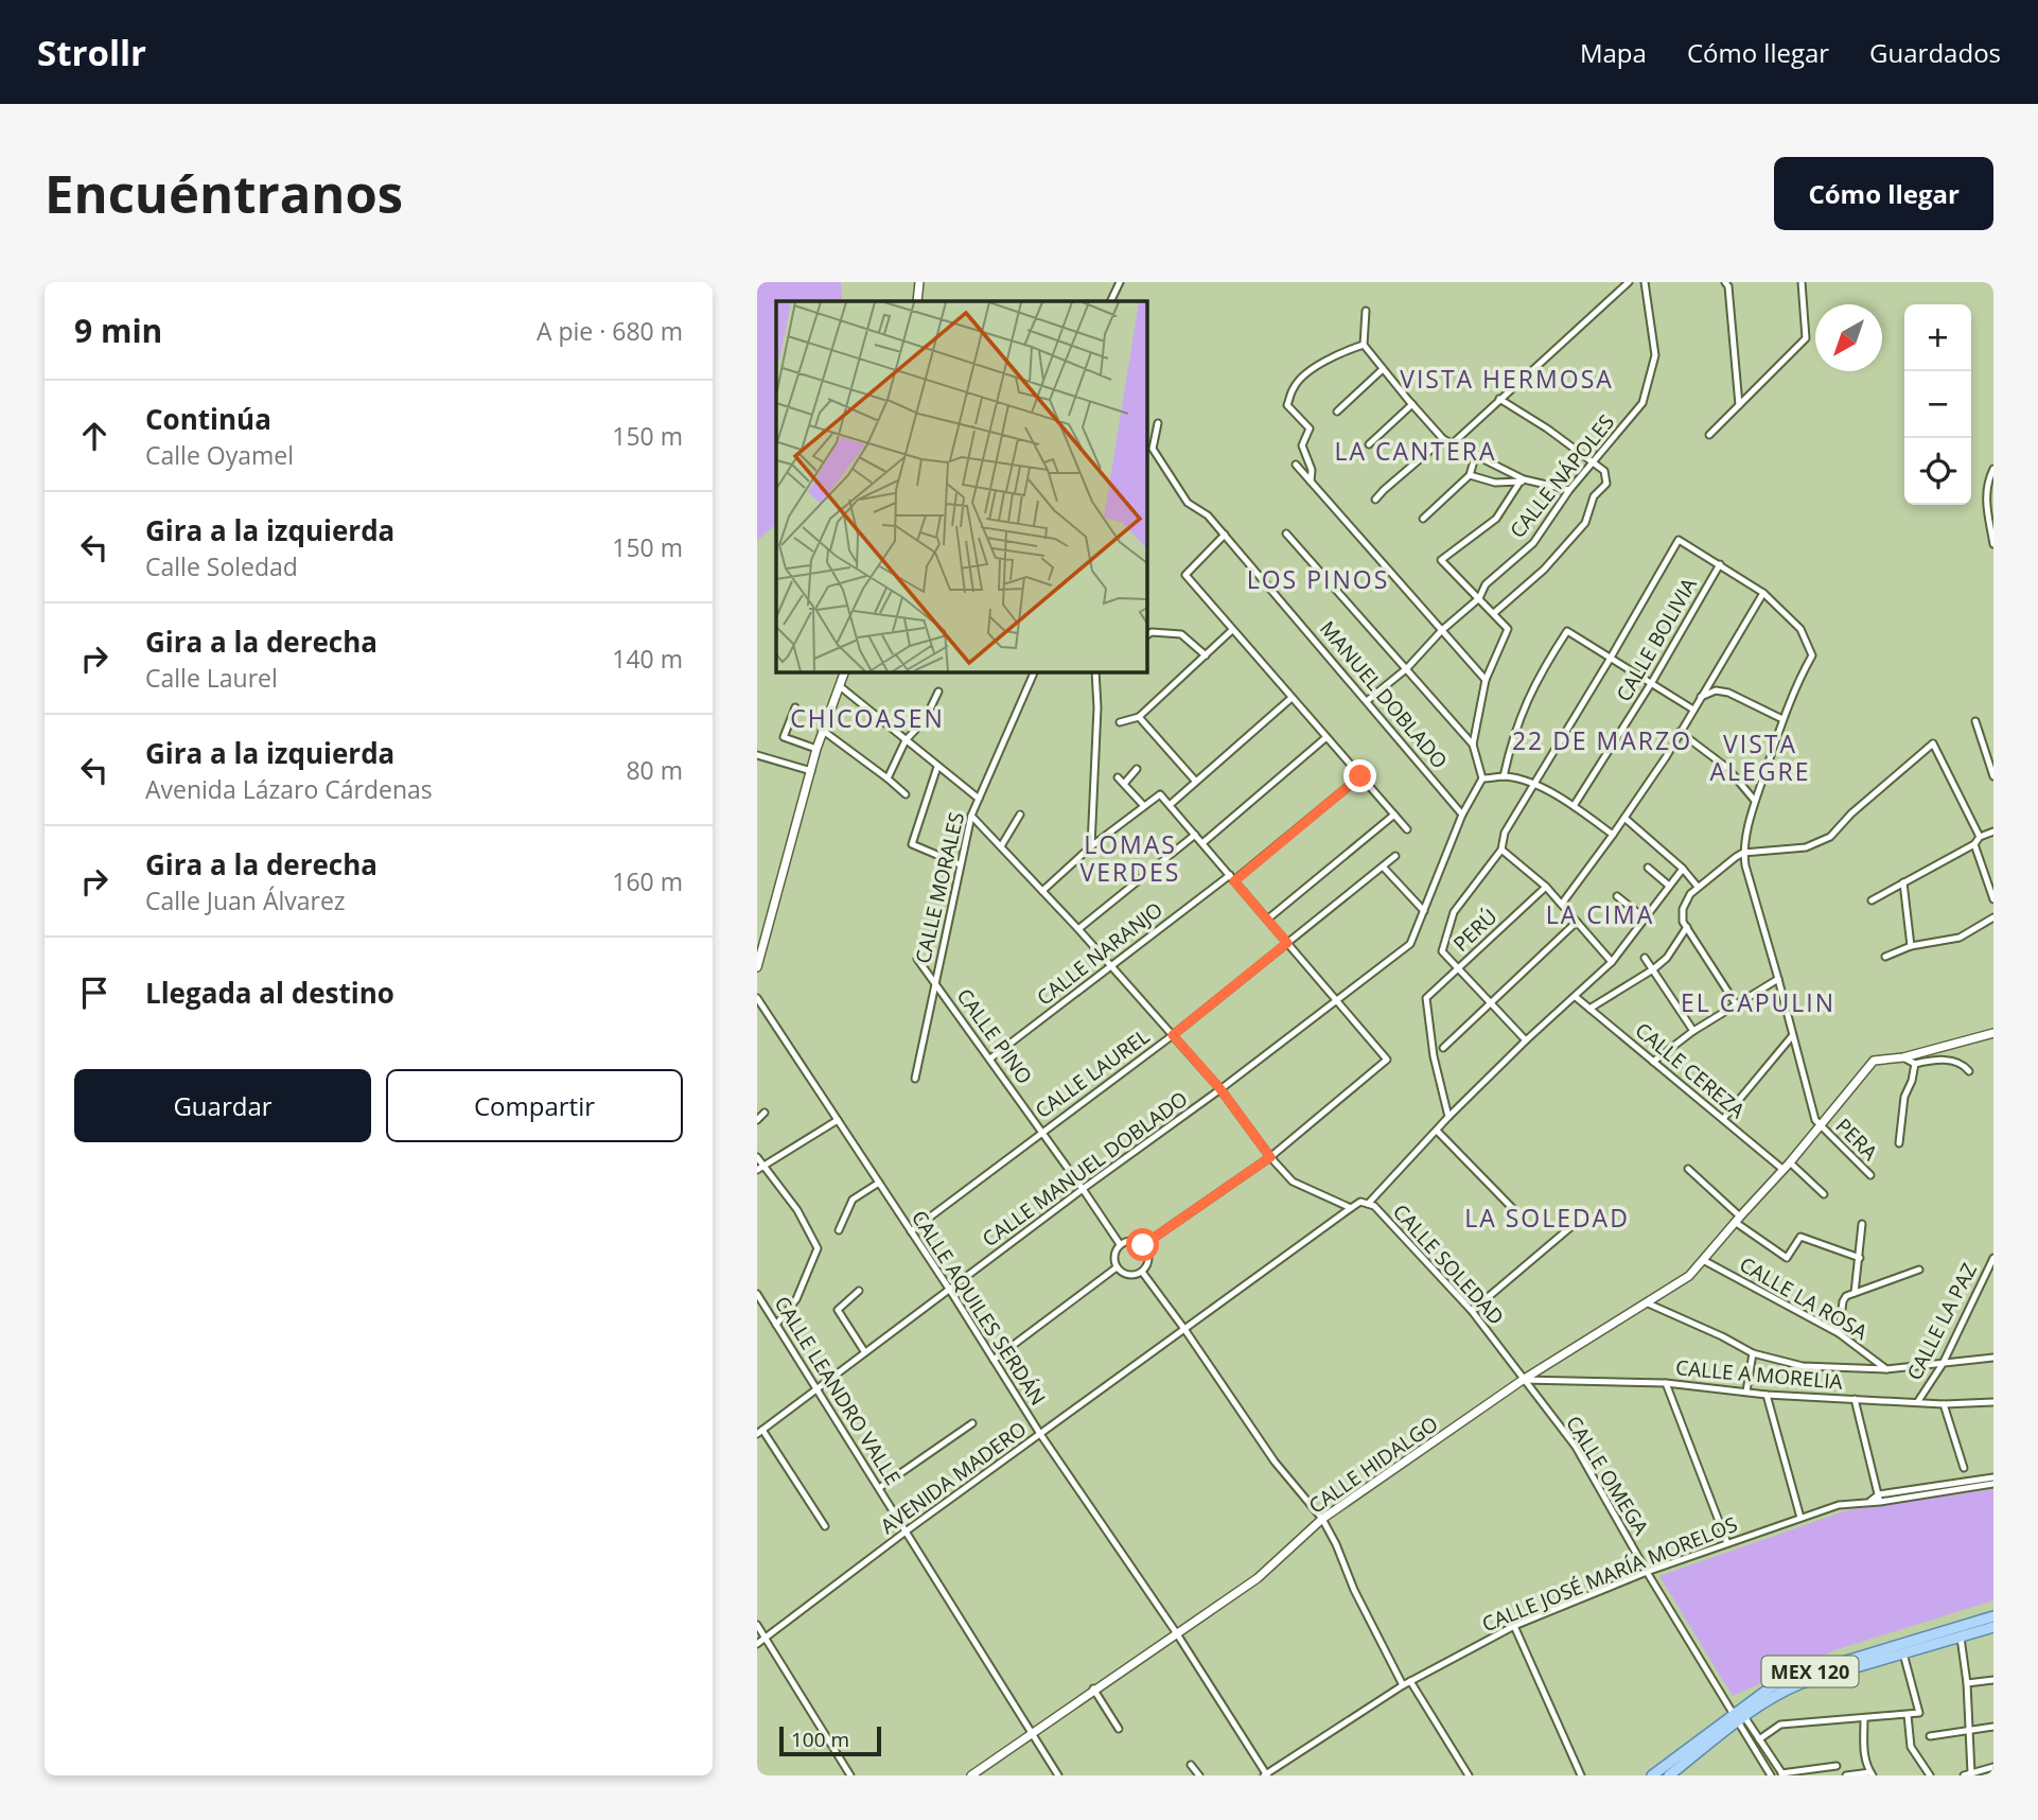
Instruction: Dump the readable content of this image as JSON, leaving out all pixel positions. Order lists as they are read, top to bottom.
{
  "streets": {
    "main road": ["MEX 120"],
    "street": [
      "CALLE NÁPOLES",
      "CALLE BOLIVIA",
      "MANUEL DOBLADO",
      "CALLE MORALES",
      "PERÚ",
      "CALLE NARANJO",
      "CALLE PINO",
      "CALLE CEREZA",
      "CALLE LAUREL",
      "PERA",
      "CALLE MANUEL DOBLADO",
      "CALLE SOLEDAD",
      "CALLE LA ROSA",
      "CALLE AQUILES SERDÁN",
      "CALLE LA PAZ",
      "CALLE A MORELIA",
      "CALLE LEANDRO VALLE",
      "CALLE HIDALGO",
      "CALLE OMEGA",
      "AVENIDA MADERO",
      "CALLE JOSÉ MARÍA MORELOS"
    ]
  },
  "crossings": [
    ["MANUEL DOBLADO", "CALLE MANUEL DOBLADO"],
    ["CALLE MORALES", "CALLE PINO"],
    ["CALLE NARANJO", "CALLE PINO"],
    ["CALLE PINO", "CALLE LAUREL"],
    ["CALLE PINO", "CALLE MANUEL DOBLADO"],
    ["CALLE CEREZA", "CALLE HIDALGO"],
    ["CALLE LAUREL", "CALLE AQUILES SERDÁN"],
    ["PERA", "CALLE HIDALGO"],
    ["CALLE MANUEL DOBLADO", "CALLE AQUILES SERDÁN"],
    ["CALLE MANUEL DOBLADO", "CALLE LEANDRO VALLE"],
    ["CALLE SOLEDAD", "CALLE A MORELIA"],
    ["CALLE SOLEDAD", "CALLE HIDALGO"],
    ["CALLE SOLEDAD", "CALLE OMEGA"],
    ["CALLE SOLEDAD", "AVENIDA MADERO"],
    ["CALLE LA ROSA", "CALLE HIDALGO"],
    ["CALLE AQUILES SERDÁN", "CALLE HIDALGO"],
    ["CALLE AQUILES SERDÁN", "AVENIDA MADERO"],
    ["CALLE AQUILES SERDÁN", "CALLE JOSÉ MARÍA MORELOS"],
    ["CALLE LA PAZ", "CALLE A MORELIA"],
    ["CALLE A MORELIA", "CALLE HIDALGO"],
    ["CALLE A MORELIA", "CALLE OMEGA"],
    ["CALLE LEANDRO VALLE", "CALLE HIDALGO"],
    ["CALLE LEANDRO VALLE", "AVENIDA MADERO"],
    ["CALLE HIDALGO", "CALLE OMEGA"],
    ["CALLE OMEGA", "CALLE JOSÉ MARÍA MORELOS"],
    ["CALLE OMEGA", "MEX 120"]
  ],
  "districts": [
    "VISTA HERMOSA",
    "LA CANTERA",
    "LOS PINOS",
    "CHICOASEN",
    "22 DE MARZO",
    "VISTA ALEGRE",
    "LOMAS VERDES",
    "LA CIMA",
    "EL CAPULIN",
    "LA SOLEDAD"
  ],
  "scale_bar": "100 m",
  "north": "bottom left",
  "page": {
    "header": "Strollr",
    "nav": ["Mapa", "Cómo llegar", "Guardados"],
    "buttons": [
      "Cómo llegar",
      ["Guardar", "Compartir"]
    ],
    "title": "Encuéntranos",
    "heading": ["9 min", "A pie · 680 m"],
    "map_buttons": ["+", "−"],
    "list": [
      ["Continúa", "Calle Oyamel", "150 m"],
      ["Gira a la izquierda", "Calle Soledad", "150 m"],
      ["Gira a la derecha", "Calle Laurel", "140 m"],
      ["Gira a la izquierda", "Avenida Lázaro Cárdenas", "80 m"],
      ["Gira a la derecha", "Calle Juan Álvarez", "160 m"],
      "Llegada al destino"
    ],
    "scale": "100 m"
  }
}
